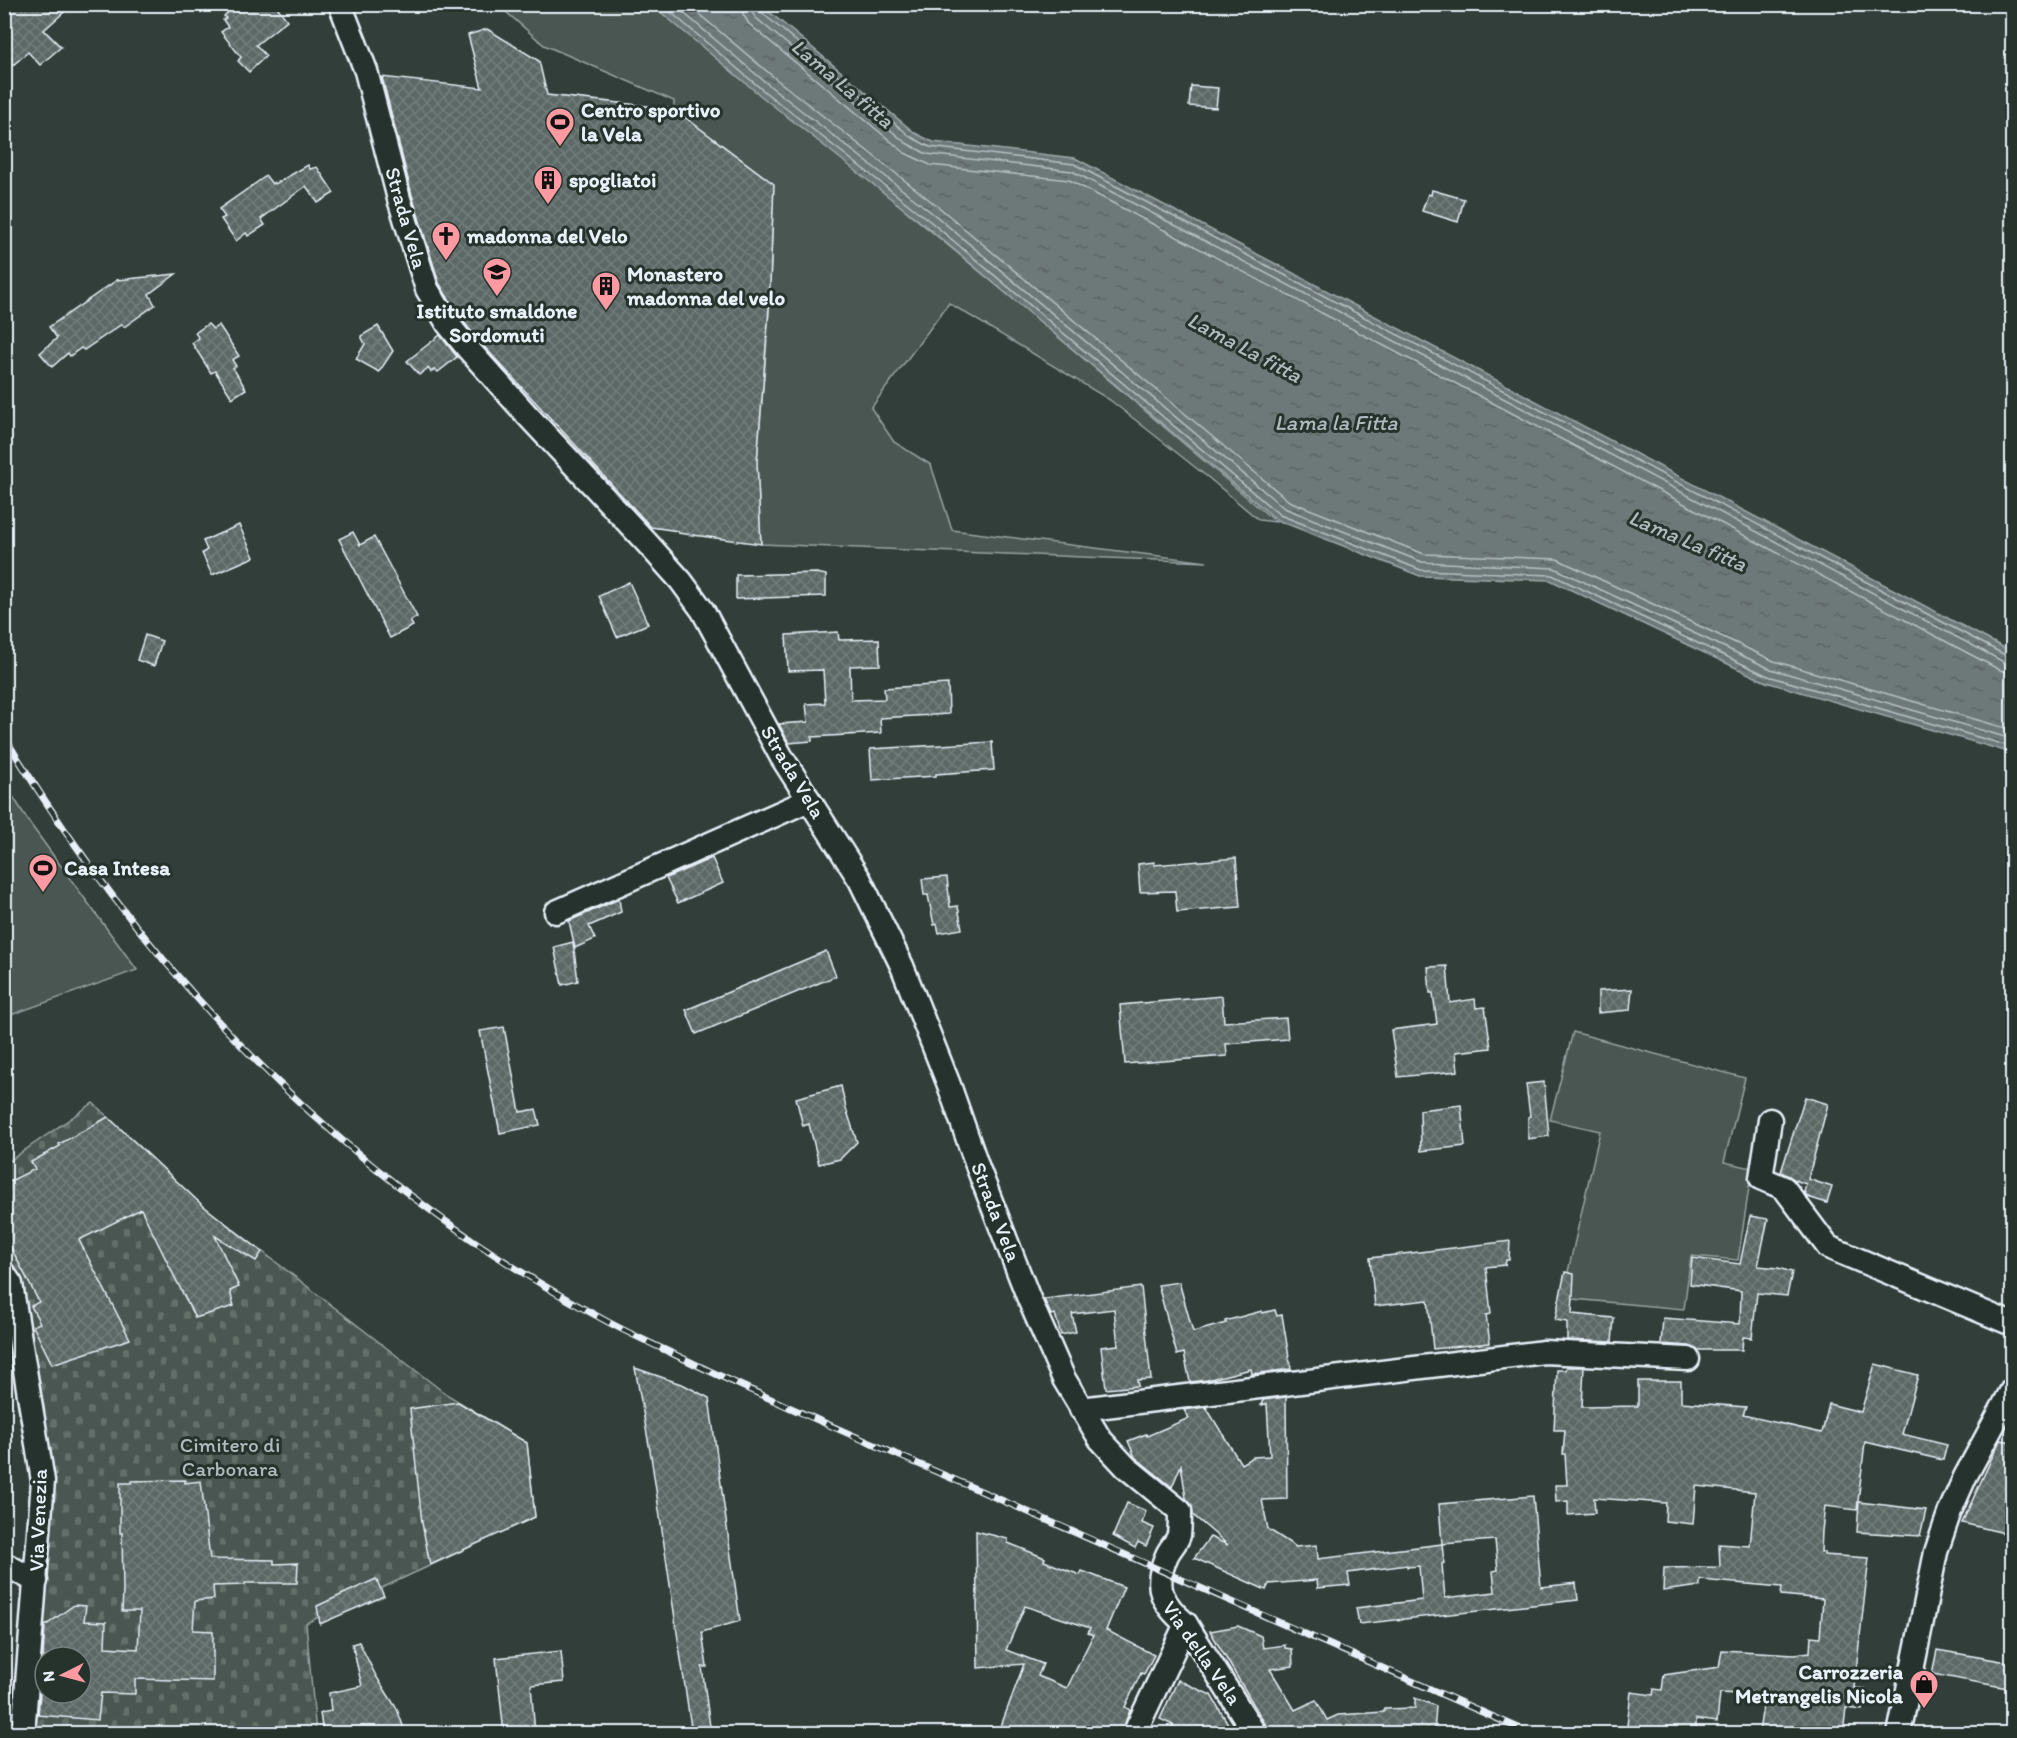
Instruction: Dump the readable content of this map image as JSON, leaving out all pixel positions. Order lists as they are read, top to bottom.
{
  "streets": {
    "street": ["Strada Vela", "Via Venezia", "Via della Vela"]
  },
  "crossings": [
    ["Strada Vela", "Via della Vela"]
  ],
  "water": ["Lama La fitta", "Lama la Fitta"],
  "parks": ["Cimitero di Carbonara"],
  "places": {
    "sports": ["Centro sportivo la Vela", "Casa Intesa"],
    "building": ["spogliatoi", "Monastero madonna del velo"],
    "church": ["madonna del Velo"],
    "school or university": ["Istituto smaldone Sordomuti"],
    "shop": ["Carrozzeria Metrangelis Nicola"]
  },
  "north": "left"
}
